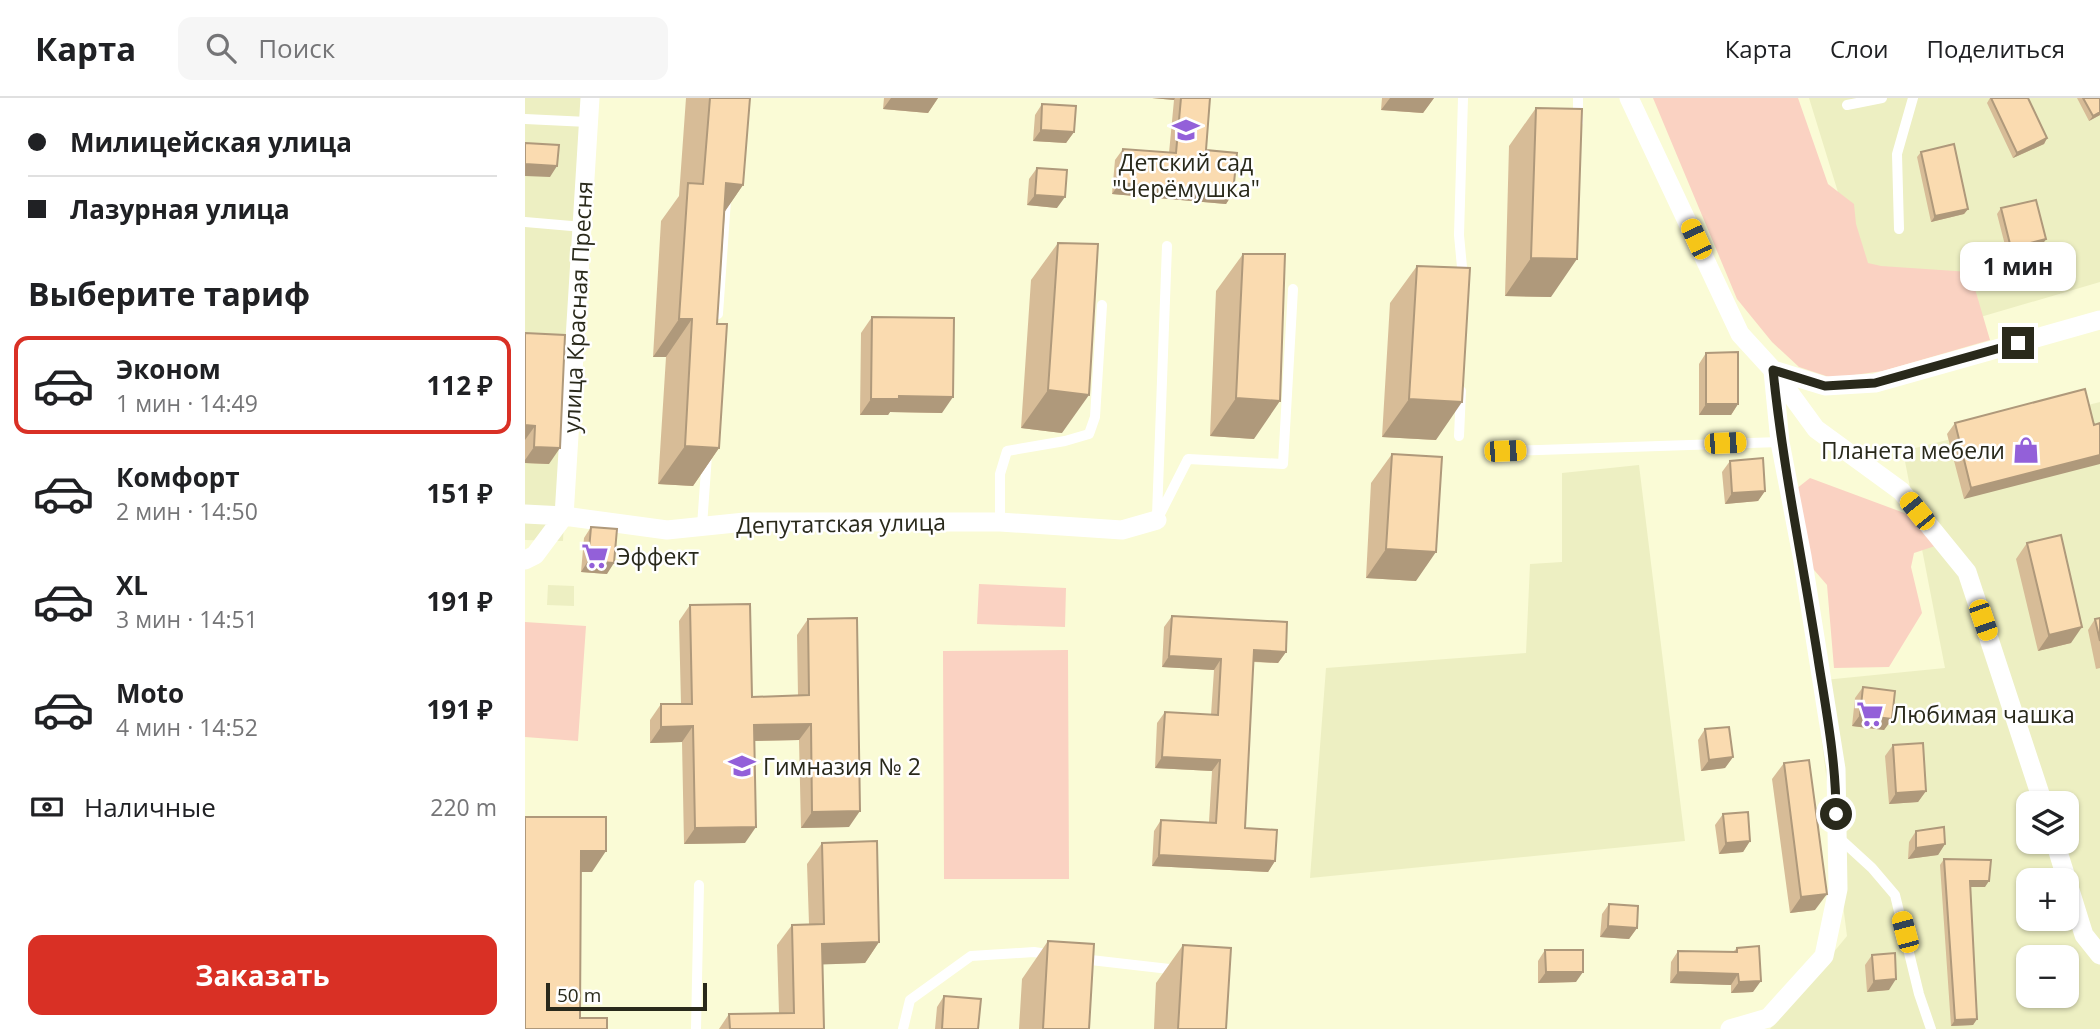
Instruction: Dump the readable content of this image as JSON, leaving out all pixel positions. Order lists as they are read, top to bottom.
{
  "streets": {
    "street": ["улица Красная Пресня", "Депутатская улица"]
  },
  "crossings": [
    ["улица Красная Пресня", "Депутатская улица"]
  ],
  "places": {
    "school or university": ["Детский сад \"Черёмушка\"", "Гимназия № 2"],
    "shop": ["Планета мебели"],
    "supermarket": ["Эффект", "Любимая чашка"]
  },
  "scale_bar": "50 m",
  "page": {
    "header": "Карта",
    "search": "Поиск",
    "nav": ["Карта", "Слои", "Поделиться"],
    "banner": ["Милицейская улица", "Лазурная улица"],
    "bubble": "1 мин",
    "heading": "Выберите тариф",
    "list": [
      {
        "name": "Эконом",
        "note": "1 мин · 14:49",
        "value": "112 ₽"
      },
      {
        "name": "Комфорт",
        "note": "2 мин · 14:50",
        "value": "151 ₽"
      },
      {
        "name": "XL",
        "note": "3 мин · 14:51",
        "value": "191 ₽"
      },
      {
        "name": "Moto",
        "note": "4 мин · 14:52",
        "value": "191 ₽"
      }
    ],
    "pay": ["Наличные", "220 m"],
    "map_buttons": ["+", "−"],
    "buttons": "Заказать",
    "scale": "50 m"
  }
}
